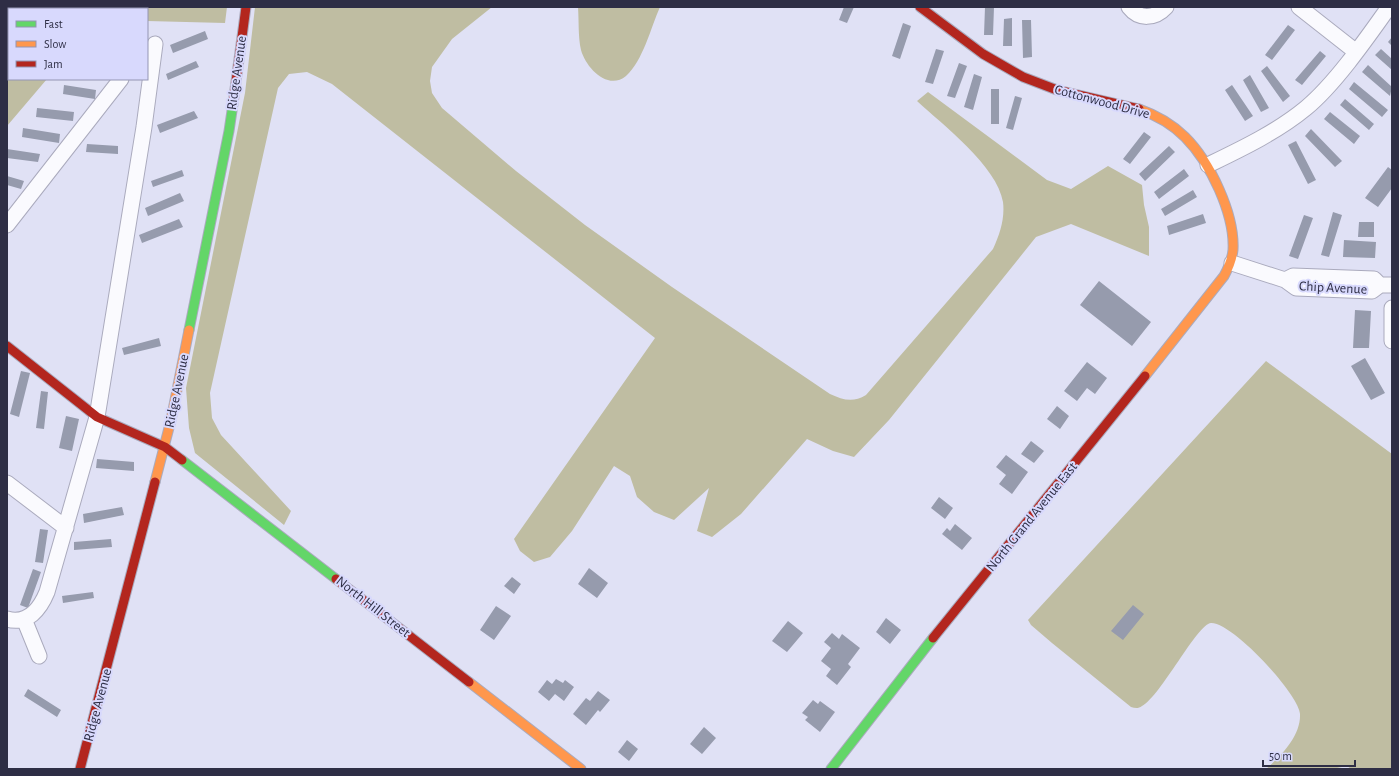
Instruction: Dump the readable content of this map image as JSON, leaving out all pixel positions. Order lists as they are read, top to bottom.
{
  "streets": {
    "street": [
      "Ridge Avenue",
      "Cottonwood Drive",
      "Chip Avenue",
      "North Grand Avenue East",
      "North Hill Street"
    ]
  },
  "crossings": [
    ["Ridge Avenue", "North Hill Street"],
    ["Cottonwood Drive", "Chip Avenue"],
    ["Cottonwood Drive", "North Grand Avenue East"],
    ["Chip Avenue", "North Grand Avenue East"]
  ],
  "legend": ["Fast", "Slow", "Jam"],
  "scale_bar": "50 m"
}
